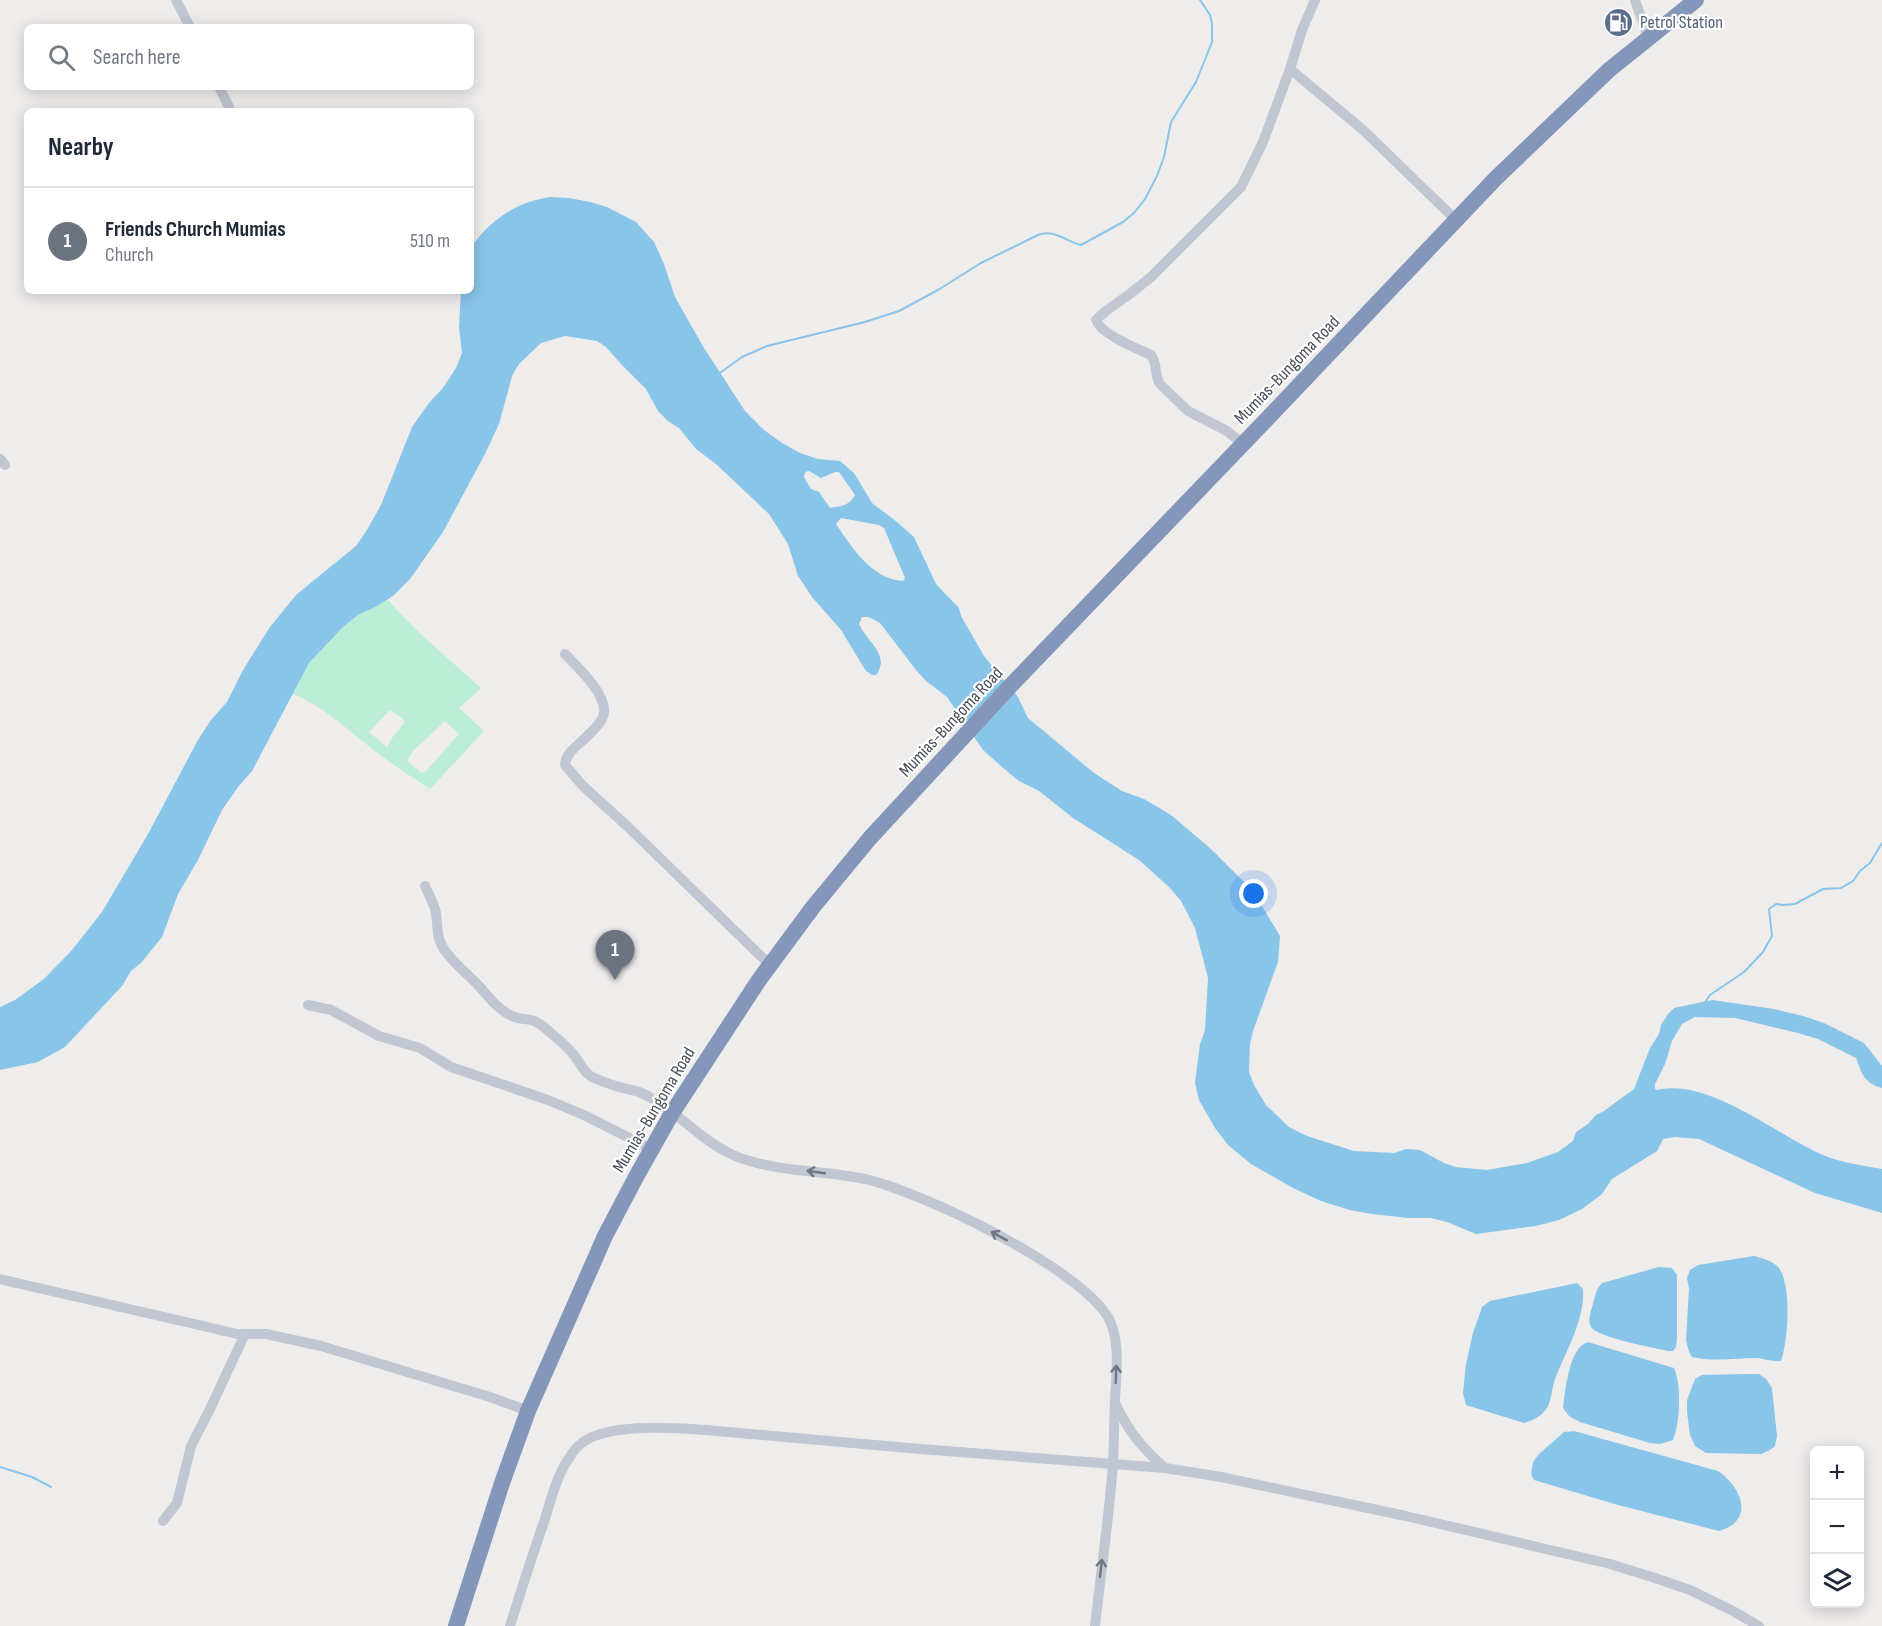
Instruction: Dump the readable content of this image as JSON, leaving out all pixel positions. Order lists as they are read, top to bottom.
{
  "streets": {
    "highway": ["Mumias-Bungoma Road"]
  },
  "places": {
    "fuel station": ["Petrol Station"]
  },
  "page": {
    "search": "Search here",
    "heading": "Nearby",
    "list": [
      {
        "mark": "1",
        "name": "Friends Church Mumias",
        "note": "Church",
        "value": "510 m"
      }
    ],
    "pins": "1",
    "map_buttons": ["+", "−"]
  }
}
